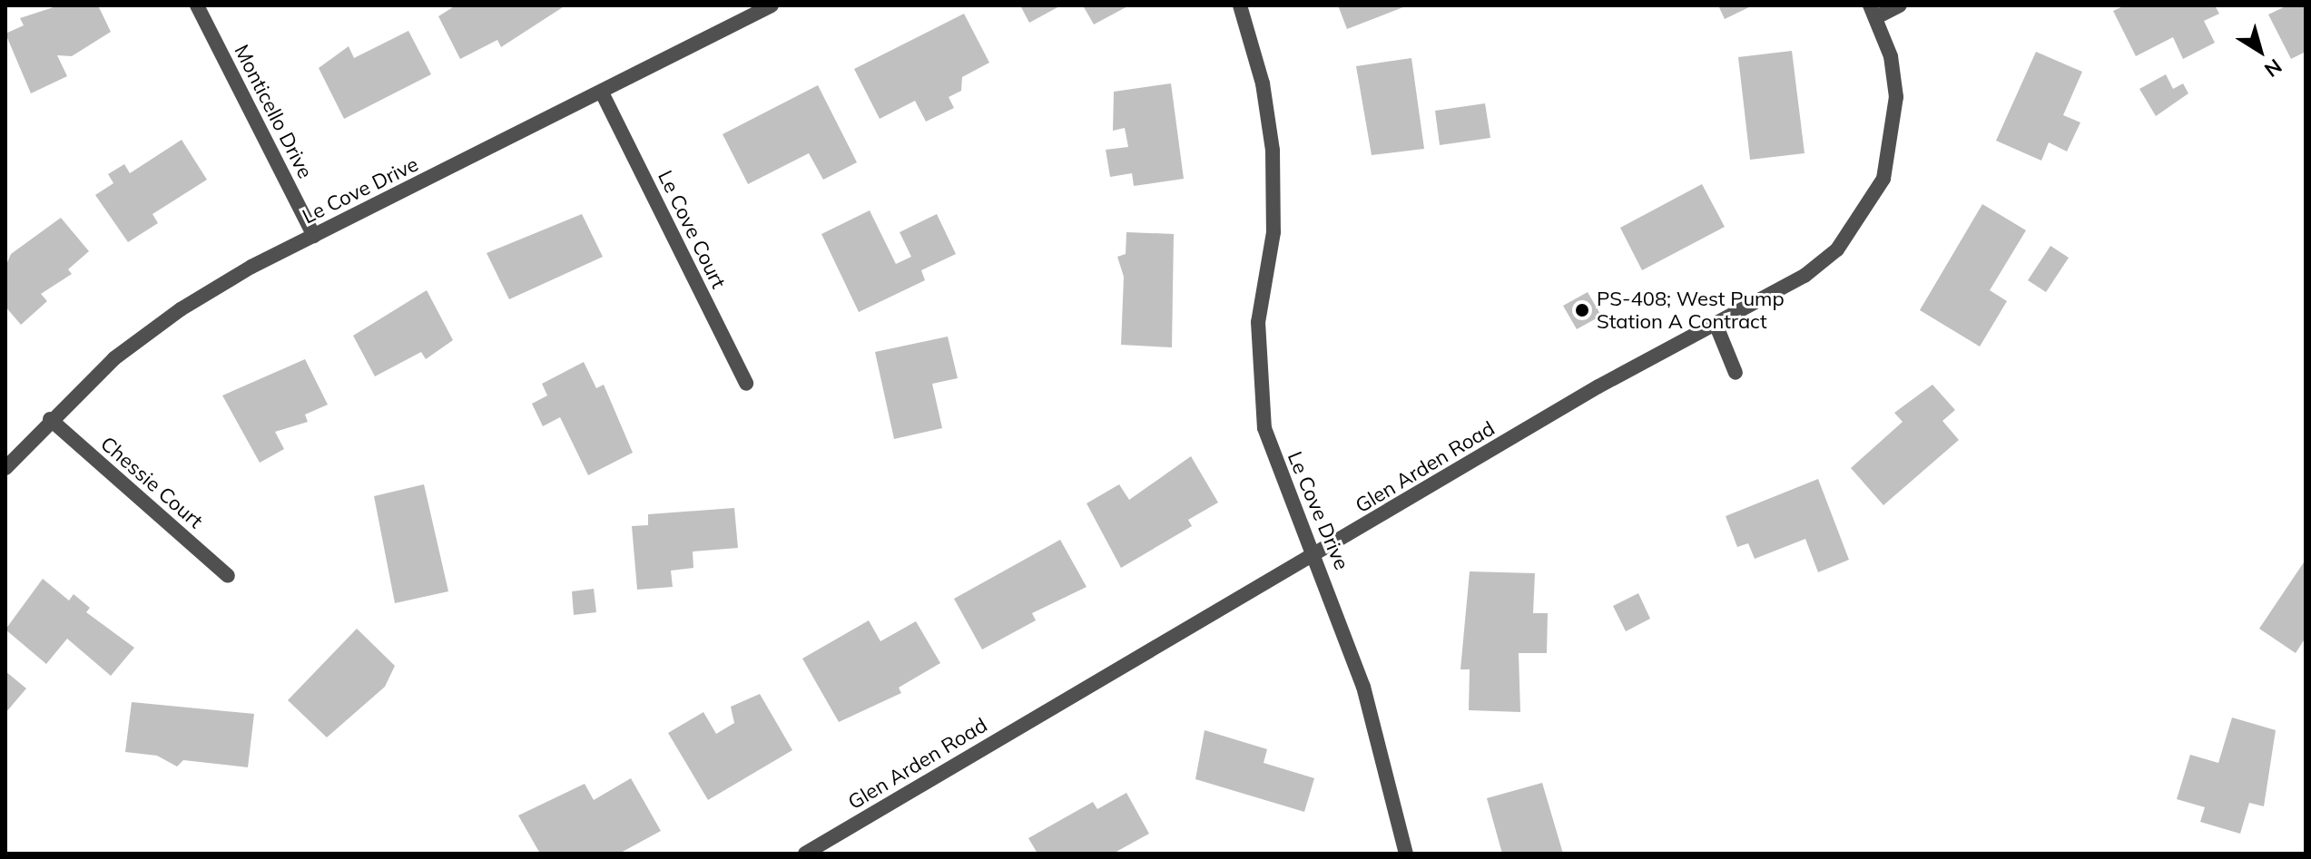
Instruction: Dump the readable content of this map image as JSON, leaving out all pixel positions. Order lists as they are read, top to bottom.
{
  "streets": {
    "street": [
      "Monticello Drive",
      "Le Cove Drive",
      "Le Cove Court",
      "Glen Arden Road",
      "Chessie Court"
    ]
  },
  "crossings": [
    ["Monticello Drive", "Le Cove Drive"],
    ["Le Cove Drive", "Le Cove Court"],
    ["Le Cove Drive", "Glen Arden Road"],
    ["Le Cove Drive", "Chessie Court"]
  ],
  "places": ["PS-408; West Pump Station A Contract"],
  "north": "bottom right"
}
